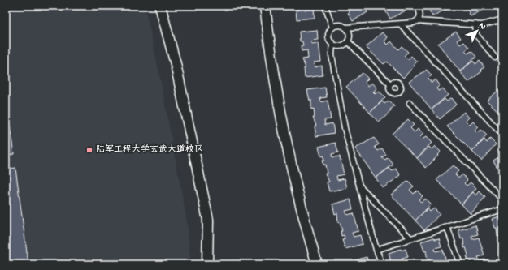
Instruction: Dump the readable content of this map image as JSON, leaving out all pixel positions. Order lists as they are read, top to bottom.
{
  "places": ["陆军工程大学玄武大道校区"],
  "north": "top right"
}
